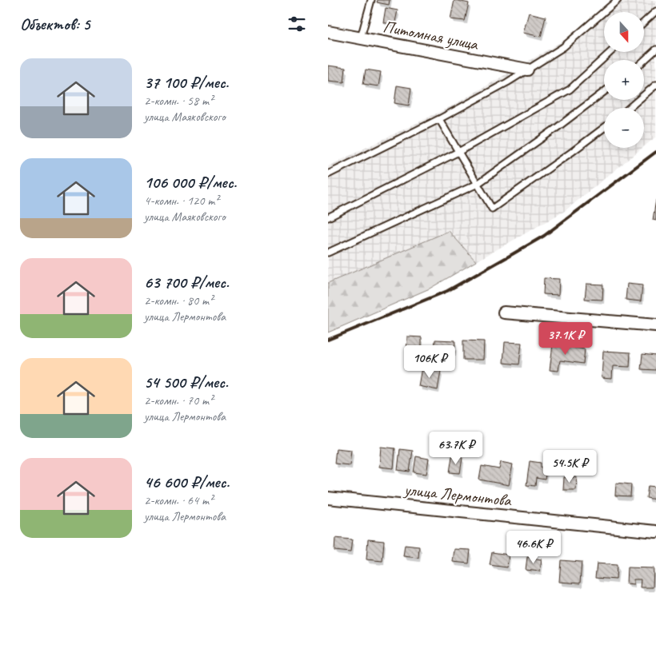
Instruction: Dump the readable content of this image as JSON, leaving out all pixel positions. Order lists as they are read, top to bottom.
{
  "streets": {
    "street": ["Питомная улица", "улица Лермонтова"]
  },
  "north": "bottom",
  "page": {
    "heading": "Объектов: 5",
    "map_buttons": ["+", "−"],
    "list": [
      {
        "name": "37 100 ₽/мес.",
        "note": "2-комн. · 58 m² · улица Маяковского"
      },
      {
        "name": "106 000 ₽/мес.",
        "note": "4-комн. · 120 m² · улица Маяковского"
      },
      {
        "name": "63 700 ₽/мес.",
        "note": "2-комн. · 80 m² · улица Лермонтова"
      },
      {
        "name": "54 500 ₽/мес.",
        "note": "2-комн. · 70 m² · улица Лермонтова"
      },
      {
        "name": "46 600 ₽/мес.",
        "note": "2-комн. · 64 m² · улица Лермонтова"
      }
    ],
    "price": [
      "37.1K ₽",
      "106K ₽",
      "63.7K ₽",
      "54.5K ₽",
      "46.6K ₽"
    ]
  }
}
